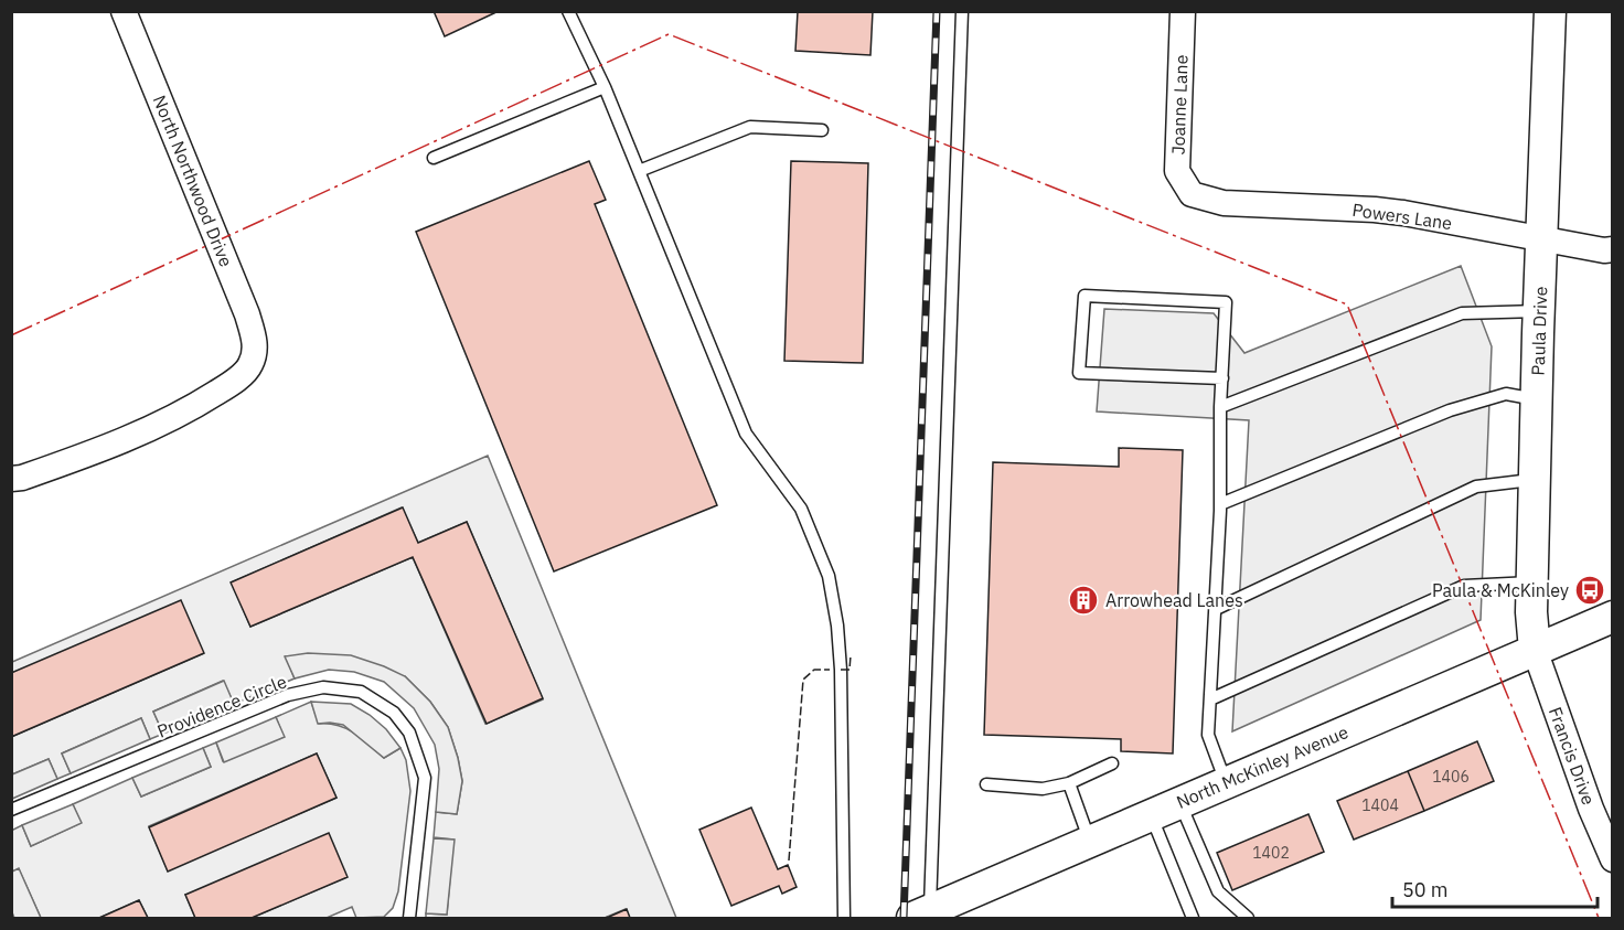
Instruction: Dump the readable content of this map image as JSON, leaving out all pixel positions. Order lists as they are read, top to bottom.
{
  "streets": {
    "street": [
      "Joanne Lane",
      "North Northwood Drive",
      "Powers Lane",
      "Paula Drive",
      "Francis Drive",
      "North McKinley Avenue"
    ],
    "lane": ["Providence Circle"]
  },
  "crossings": [
    ["Joanne Lane", "Powers Lane"],
    ["Powers Lane", "Paula Drive"],
    ["Paula Drive", "Francis Drive"],
    ["Paula Drive", "North McKinley Avenue"],
    ["Francis Drive", "North McKinley Avenue"]
  ],
  "places": {
    "bus stop": ["Paula & McKinley"],
    "building": ["Arrowhead Lanes"]
  },
  "house_numbers": ["1406", "1404", "1402"],
  "scale_bar": "50 m"
}
